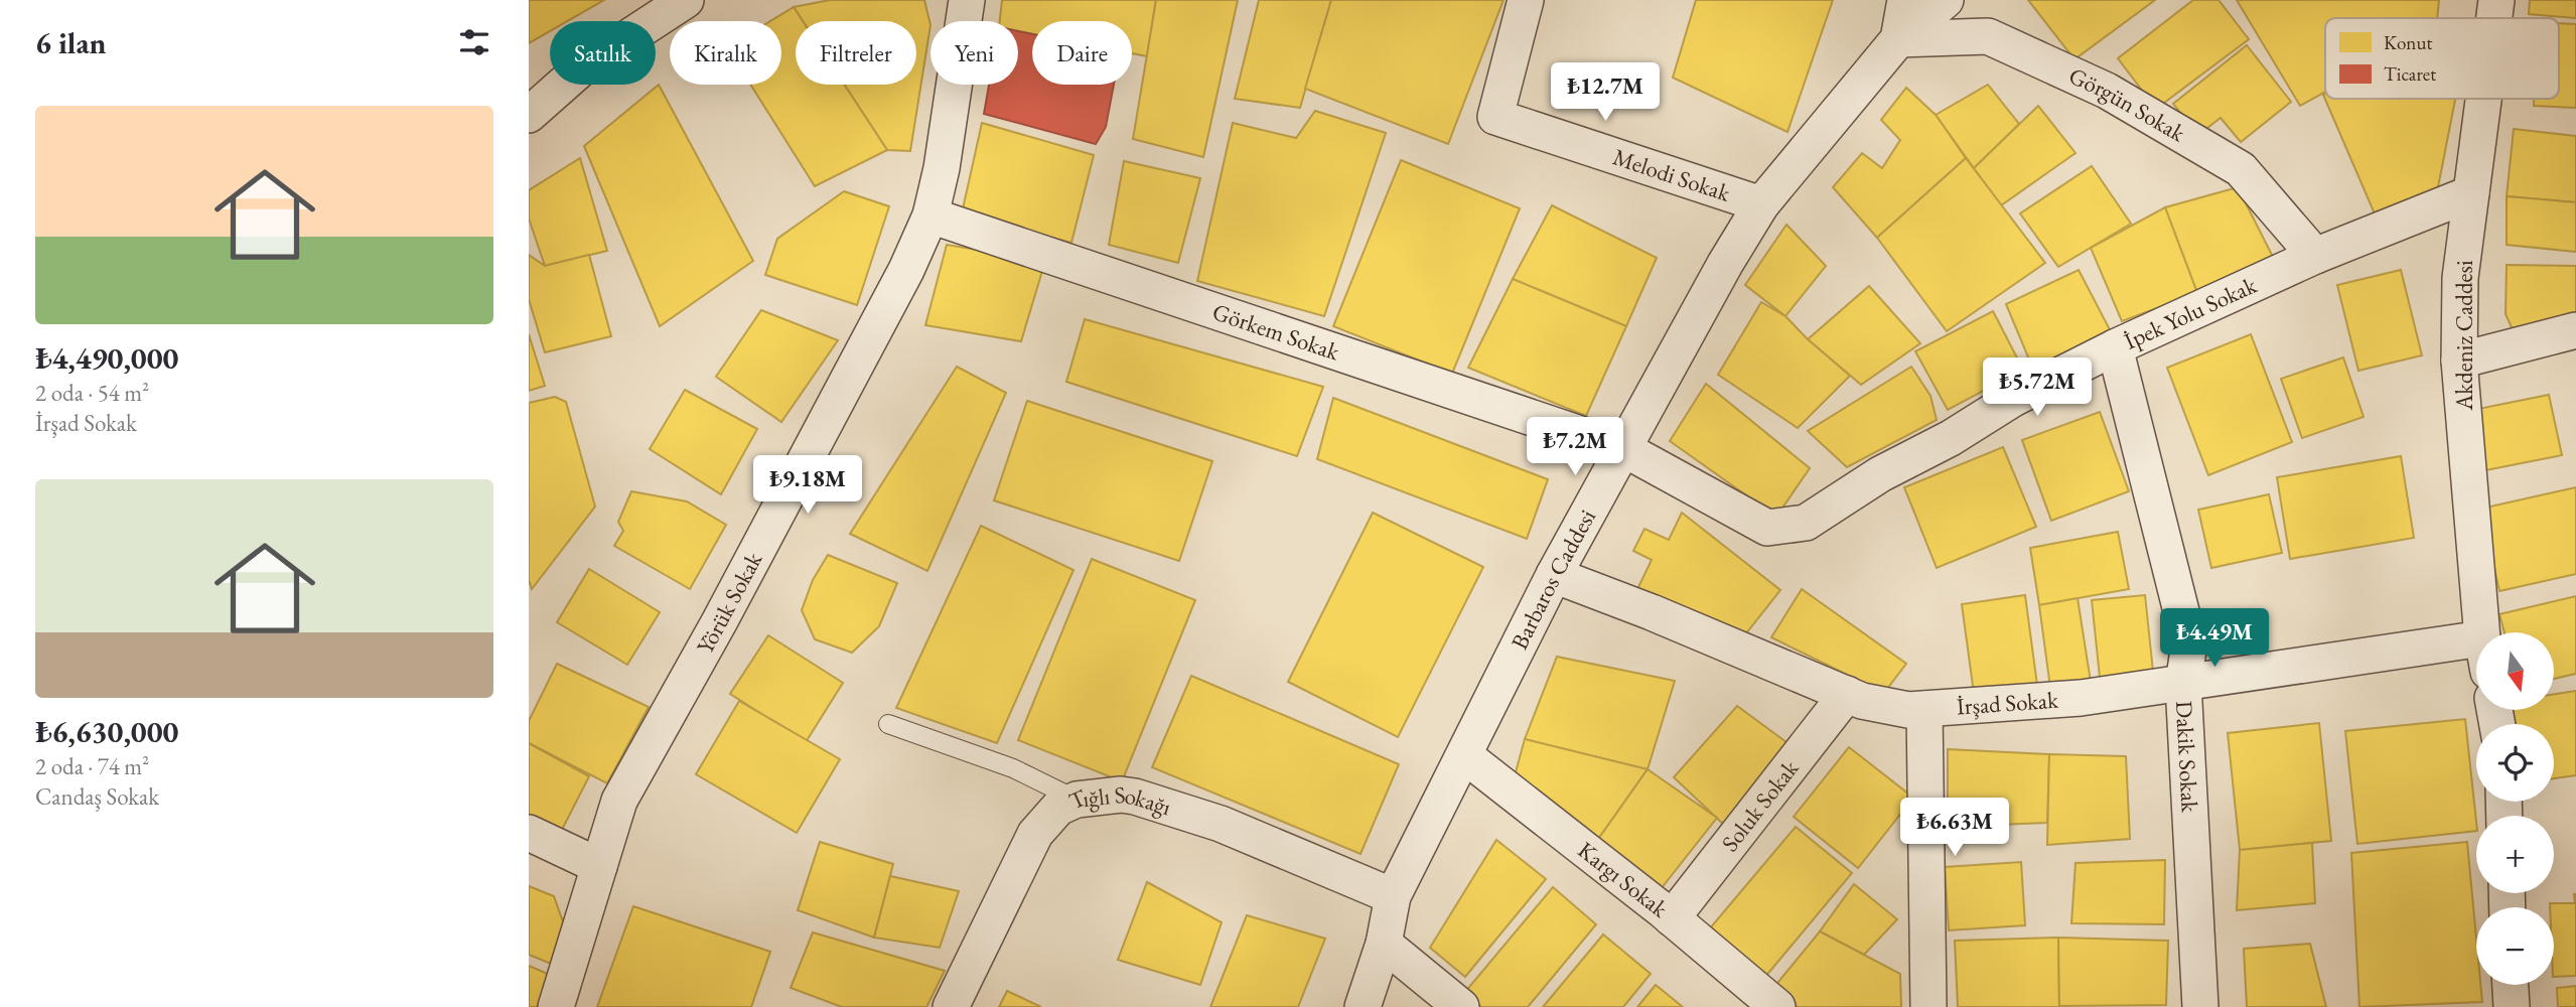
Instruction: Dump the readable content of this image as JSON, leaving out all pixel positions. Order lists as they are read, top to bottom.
{
  "streets": {
    "street": [
      "Görgün Sokak",
      "Melodi Sokak",
      "İpek Yolu Sokak",
      "Görkem Sokak",
      "Akdeniz Caddesi",
      "Barbaros Caddesi",
      "Yörük Sokak",
      "İrşad Sokak",
      "Dakik Sokak",
      "Soluk Sokak",
      "Tığlı Sokağı",
      "Kargı Sokak"
    ]
  },
  "crossings": [
    ["Görgün Sokak", "İpek Yolu Sokak"],
    ["Görgün Sokak", "Barbaros Caddesi"],
    ["Melodi Sokak", "Barbaros Caddesi"],
    ["İpek Yolu Sokak", "Görkem Sokak"],
    ["İpek Yolu Sokak", "Akdeniz Caddesi"],
    ["İpek Yolu Sokak", "Barbaros Caddesi"],
    ["İpek Yolu Sokak", "Dakik Sokak"],
    ["Görkem Sokak", "Barbaros Caddesi"],
    ["Görkem Sokak", "Yörük Sokak"],
    ["Barbaros Caddesi", "İrşad Sokak"],
    ["Barbaros Caddesi", "Tığlı Sokağı"],
    ["Barbaros Caddesi", "Kargı Sokak"],
    ["İrşad Sokak", "Dakik Sokak"],
    ["İrşad Sokak", "Soluk Sokak"],
    ["Soluk Sokak", "Kargı Sokak"]
  ],
  "legend": ["Konut", "Ticaret"],
  "north": "bottom",
  "page": {
    "heading": "6 ilan",
    "chip": [
      "Satılık",
      "Kiralık",
      "Filtreler",
      "Yeni",
      "Daire"
    ],
    "price": [
      "₺12.7M",
      "₺5.72M",
      "₺7.2M",
      "₺9.18M",
      "₺4.49M",
      "₺6.63M"
    ],
    "list": [
      {
        "name": "₺4,490,000",
        "note": "2 oda · 54 m² · İrşad Sokak"
      },
      {
        "name": "₺6,630,000",
        "note": "2 oda · 74 m² · Candaş Sokak"
      }
    ],
    "map_buttons": ["+", "−"]
  }
}
